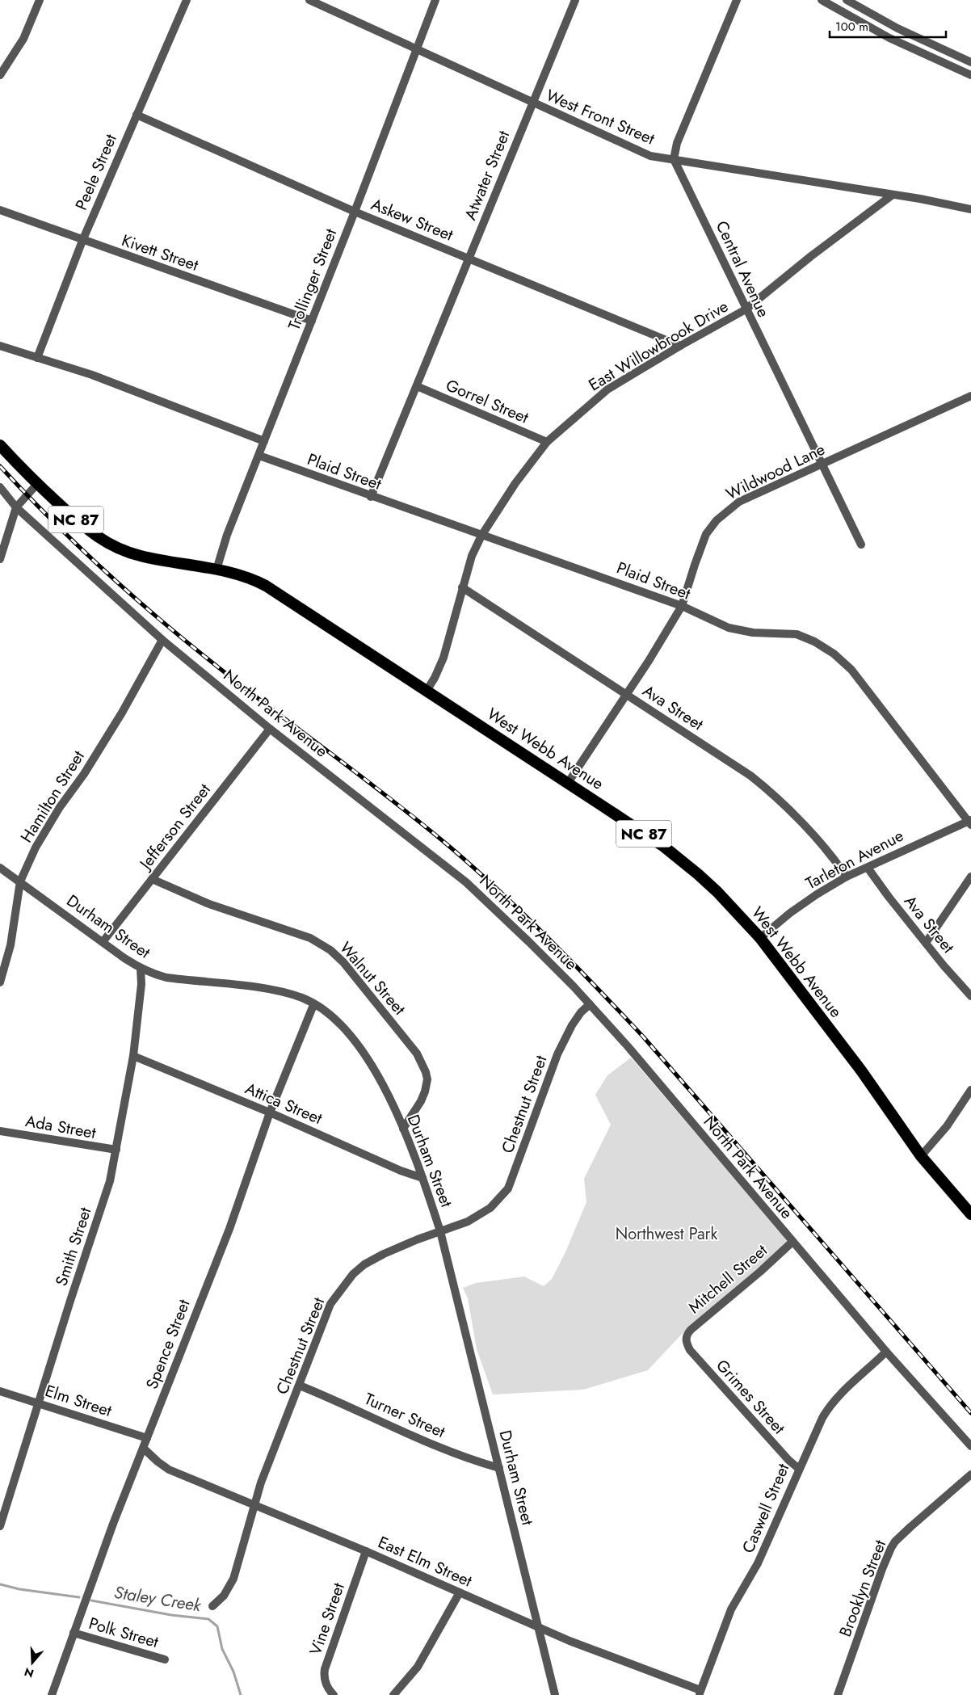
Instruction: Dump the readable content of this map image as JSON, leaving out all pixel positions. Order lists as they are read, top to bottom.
{
  "streets": {
    "highway": ["NC 87", "West Webb Avenue"],
    "street": [
      "West Front Street",
      "Peele Street",
      "Atwater Street",
      "Askew Street",
      "Kivett Street",
      "Central Avenue",
      "Trollinger Street",
      "East Willowbrook Drive",
      "Gorrel Street",
      "Plaid Street",
      "Wildwood Lane",
      "Ava Street",
      "North Park Avenue",
      "Hamilton Street",
      "Jefferson Street",
      "Tarleton Avenue",
      "Durham Street",
      "Walnut Street",
      "Attica Street",
      "Chestnut Street",
      "Ada Street",
      "Smith Street",
      "Mitchell Street",
      "Spence Street",
      "Grimes Street",
      "Elm Street",
      "Turner Street",
      "Caswell Street",
      "East Elm Street",
      "Brooklyn Street",
      "Vine Street",
      "Polk Street"
    ]
  },
  "crossings": [
    ["West Front Street", "Atwater Street"],
    ["West Front Street", "Central Avenue"],
    ["West Front Street", "Trollinger Street"],
    ["West Front Street", "East Willowbrook Drive"],
    ["Peele Street", "Askew Street"],
    ["Peele Street", "Kivett Street"],
    ["Atwater Street", "Askew Street"],
    ["Atwater Street", "Gorrel Street"],
    ["Atwater Street", "Plaid Street"],
    ["Askew Street", "Trollinger Street"],
    ["Askew Street", "East Willowbrook Drive"],
    ["Kivett Street", "Trollinger Street"],
    ["Central Avenue", "East Willowbrook Drive"],
    ["Central Avenue", "Wildwood Lane"],
    ["Trollinger Street", "Plaid Street"],
    ["Trollinger Street", "West Webb Avenue"],
    ["East Willowbrook Drive", "Gorrel Street"],
    ["East Willowbrook Drive", "Plaid Street"],
    ["East Willowbrook Drive", "Ava Street"],
    ["East Willowbrook Drive", "West Webb Avenue"],
    ["Plaid Street", "Wildwood Lane"],
    ["Plaid Street", "Tarleton Avenue"],
    ["Wildwood Lane", "Ava Street"],
    ["Wildwood Lane", "West Webb Avenue"],
    ["Ava Street", "Tarleton Avenue"],
    ["North Park Avenue", "Hamilton Street"],
    ["North Park Avenue", "Jefferson Street"],
    ["North Park Avenue", "Chestnut Street"],
    ["North Park Avenue", "Mitchell Street"],
    ["North Park Avenue", "Caswell Street"],
    ["West Webb Avenue", "Tarleton Avenue"],
    ["Hamilton Street", "Durham Street"],
    ["Jefferson Street", "Durham Street"],
    ["Jefferson Street", "Walnut Street"],
    ["Durham Street", "Walnut Street"],
    ["Durham Street", "Attica Street"],
    ["Durham Street", "Chestnut Street"],
    ["Durham Street", "Smith Street"],
    ["Durham Street", "Spence Street"],
    ["Durham Street", "Turner Street"],
    ["Durham Street", "East Elm Street"],
    ["Attica Street", "Smith Street"],
    ["Attica Street", "Spence Street"],
    ["Chestnut Street", "Turner Street"],
    ["Chestnut Street", "East Elm Street"],
    ["Ada Street", "Smith Street"],
    ["Smith Street", "Elm Street"],
    ["Mitchell Street", "Grimes Street"],
    ["Spence Street", "Elm Street"],
    ["Spence Street", "East Elm Street"],
    ["Spence Street", "Polk Street"],
    ["Grimes Street", "Caswell Street"],
    ["Caswell Street", "East Elm Street"],
    ["East Elm Street", "Vine Street"]
  ],
  "water": ["Staley Creek"],
  "parks": ["Northwest Park"],
  "scale_bar": "100 m",
  "north": "bottom"
}
